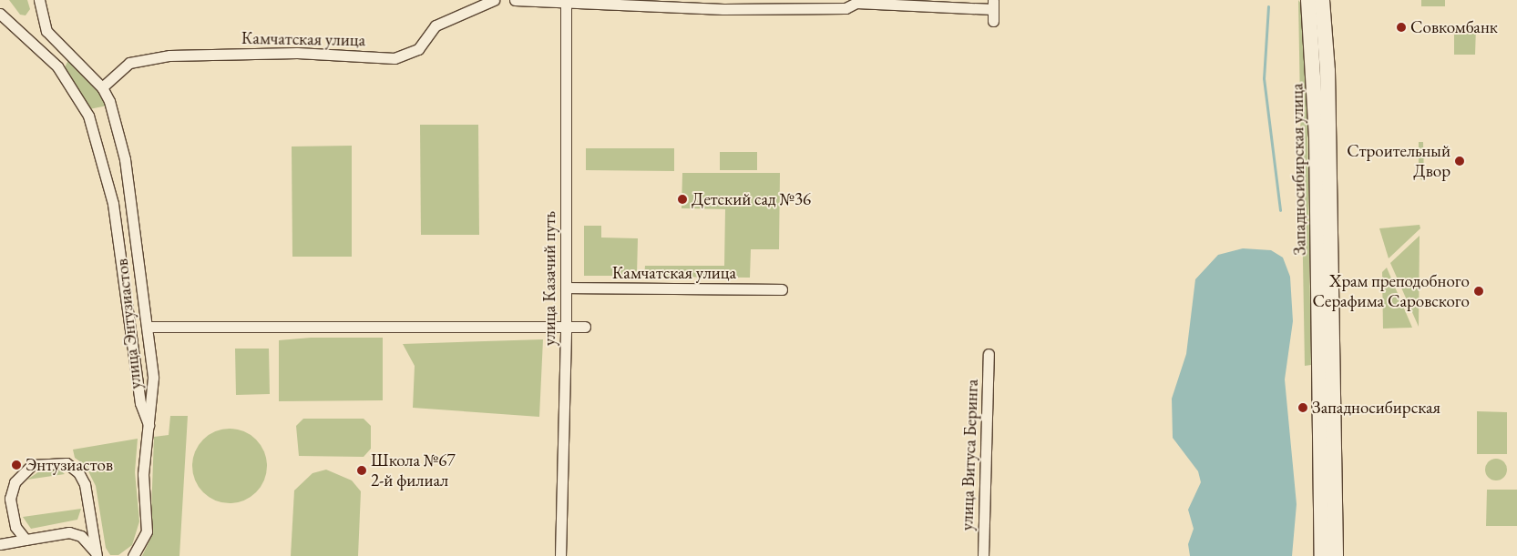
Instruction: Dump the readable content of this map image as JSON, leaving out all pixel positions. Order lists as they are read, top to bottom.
{
  "streets": {
    "main road": ["Западносибирская улица"],
    "street": [
      "Камчатская улица",
      "улица Казачий путь",
      "улица Энтузиастов",
      "улица Витуса Беринга"
    ]
  },
  "crossings": [
    ["Камчатская улица", "улица Казачий путь"],
    ["Камчатская улица", "улица Энтузиастов"]
  ],
  "places": [
    "Совкомбанк",
    "Строительный Двор",
    "Детский сад №36",
    "Храм преподобного Серафима Саровского",
    "Западносибирская",
    "Энтузиастов",
    "Школа №67 2-й филиал"
  ]
}
